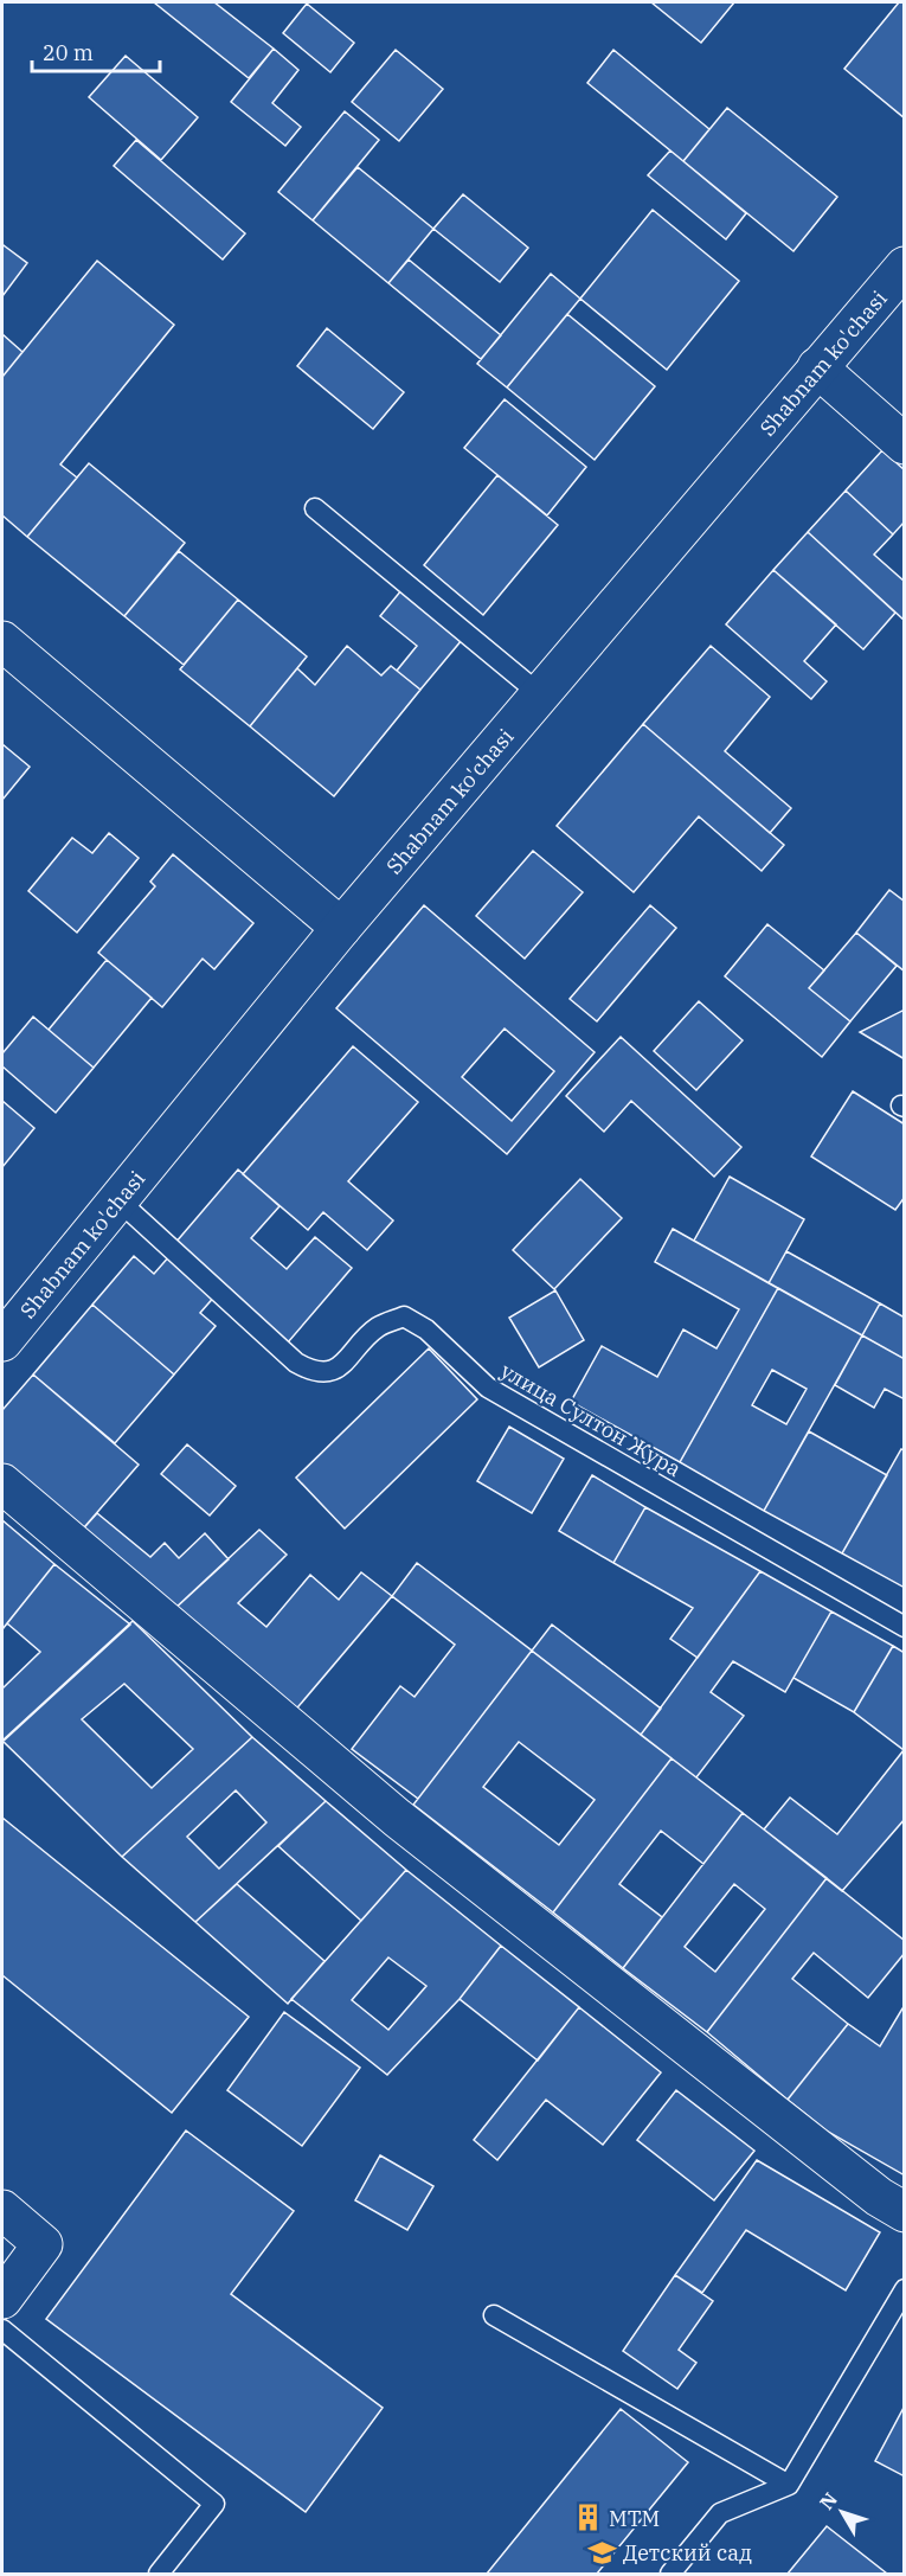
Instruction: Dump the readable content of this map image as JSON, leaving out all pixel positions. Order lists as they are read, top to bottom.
{
  "streets": {
    "street": ["Shabnam ko'chasi"],
    "lane": ["улица Султон Жура"]
  },
  "crossings": [
    ["Shabnam ko'chasi", "улица Султон Жура"]
  ],
  "places": {
    "building": ["MTM"],
    "school or university": ["Детский сад"]
  },
  "scale_bar": "20 m",
  "north": "top left"
}
